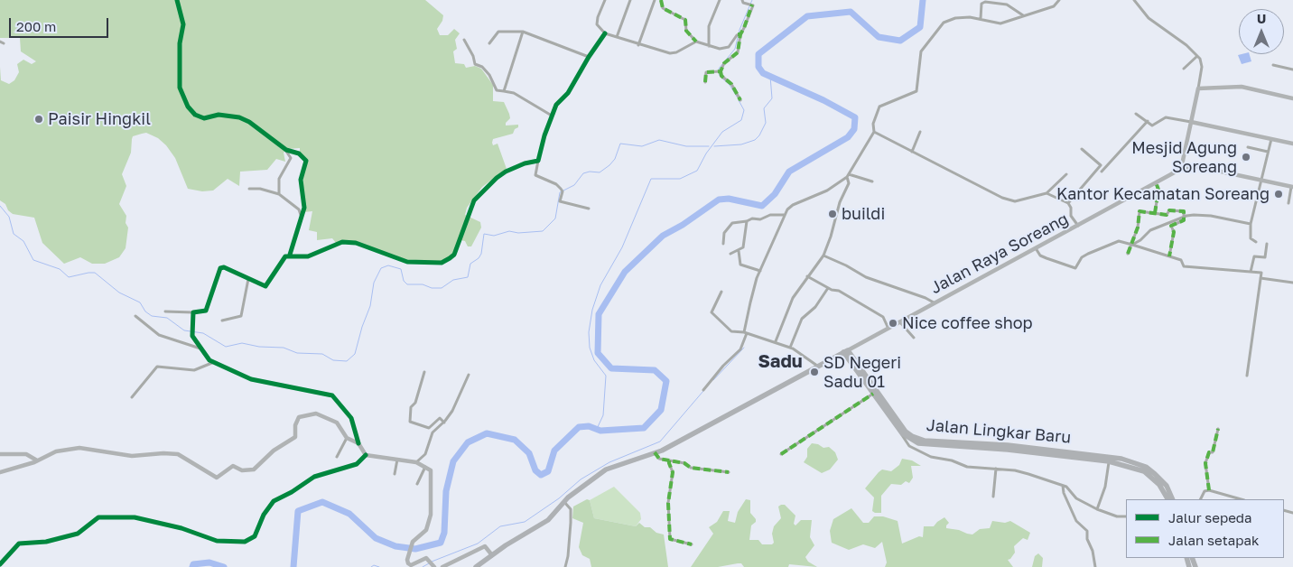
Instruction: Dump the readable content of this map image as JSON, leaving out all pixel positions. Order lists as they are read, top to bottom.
{
  "streets": {
    "highway": ["Jalan Lingkar Baru"],
    "main road": ["Jalan Raya Soreang"]
  },
  "crossings": [
    ["Jalan Raya Soreang", "Jalan Lingkar Baru"]
  ],
  "districts": ["Sadu"],
  "places": [
    "Paisir Hingkil",
    "Mesjid Agung Soreang",
    "Kantor Kecamatan Soreang",
    "buildi",
    "Nice coffee shop",
    "SD Negeri Sadu 01"
  ],
  "legend": ["Jalur sepeda", "Jalan setapak"],
  "scale_bar": "200 m",
  "north": "top"
}
